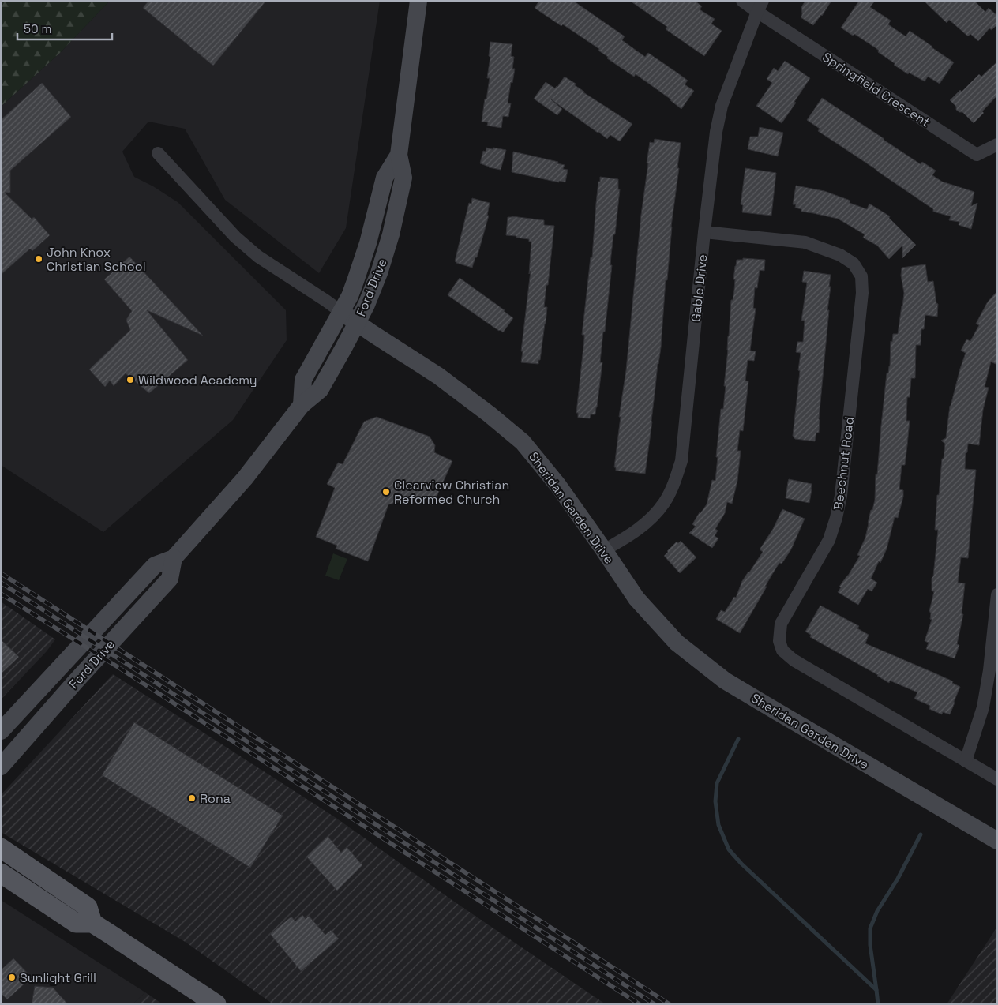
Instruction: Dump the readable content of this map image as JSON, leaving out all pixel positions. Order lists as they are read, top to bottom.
{
  "streets": {
    "main road": ["Ford Drive", "Sheridan Garden Drive"],
    "street": ["Springfield Crescent", "Gable Drive", "Beechnut Road"]
  },
  "crossings": [
    ["Springfield Crescent", "Gable Drive"],
    ["Ford Drive", "Sheridan Garden Drive"],
    ["Gable Drive", "Beechnut Road"],
    ["Gable Drive", "Sheridan Garden Drive"]
  ],
  "places": [
    "John Knox Christian School",
    "Wildwood Academy",
    "Clearview Christian Reformed Church",
    "Rona",
    "Sunlight Grill"
  ],
  "scale_bar": "50 m"
}
